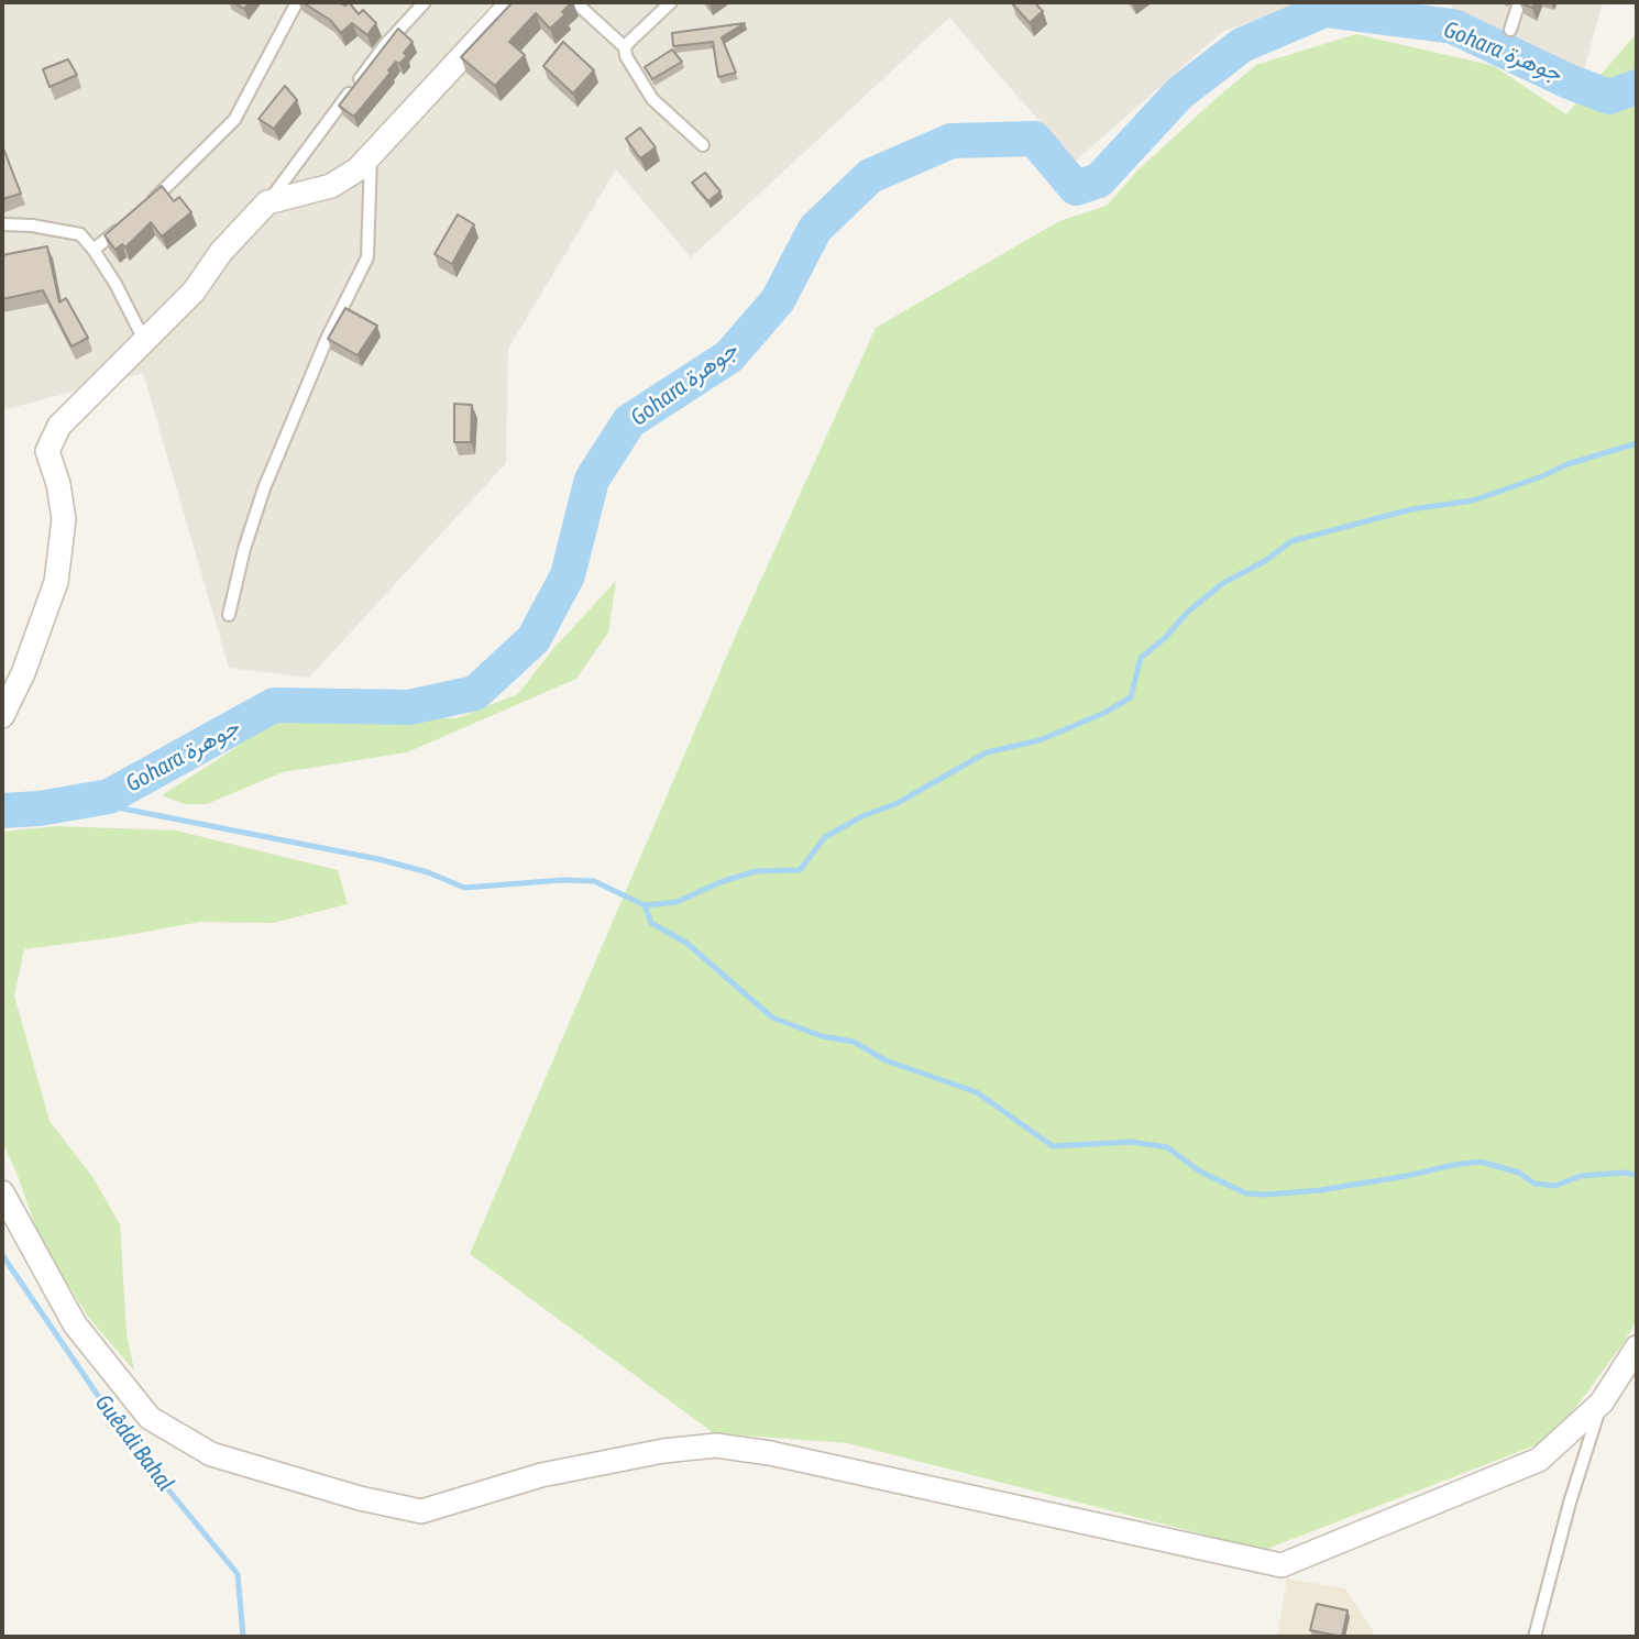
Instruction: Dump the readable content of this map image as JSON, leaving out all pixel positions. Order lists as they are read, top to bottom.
{
  "water": ["Gohara جوهرة", "Guêddi Bahal"]
}
